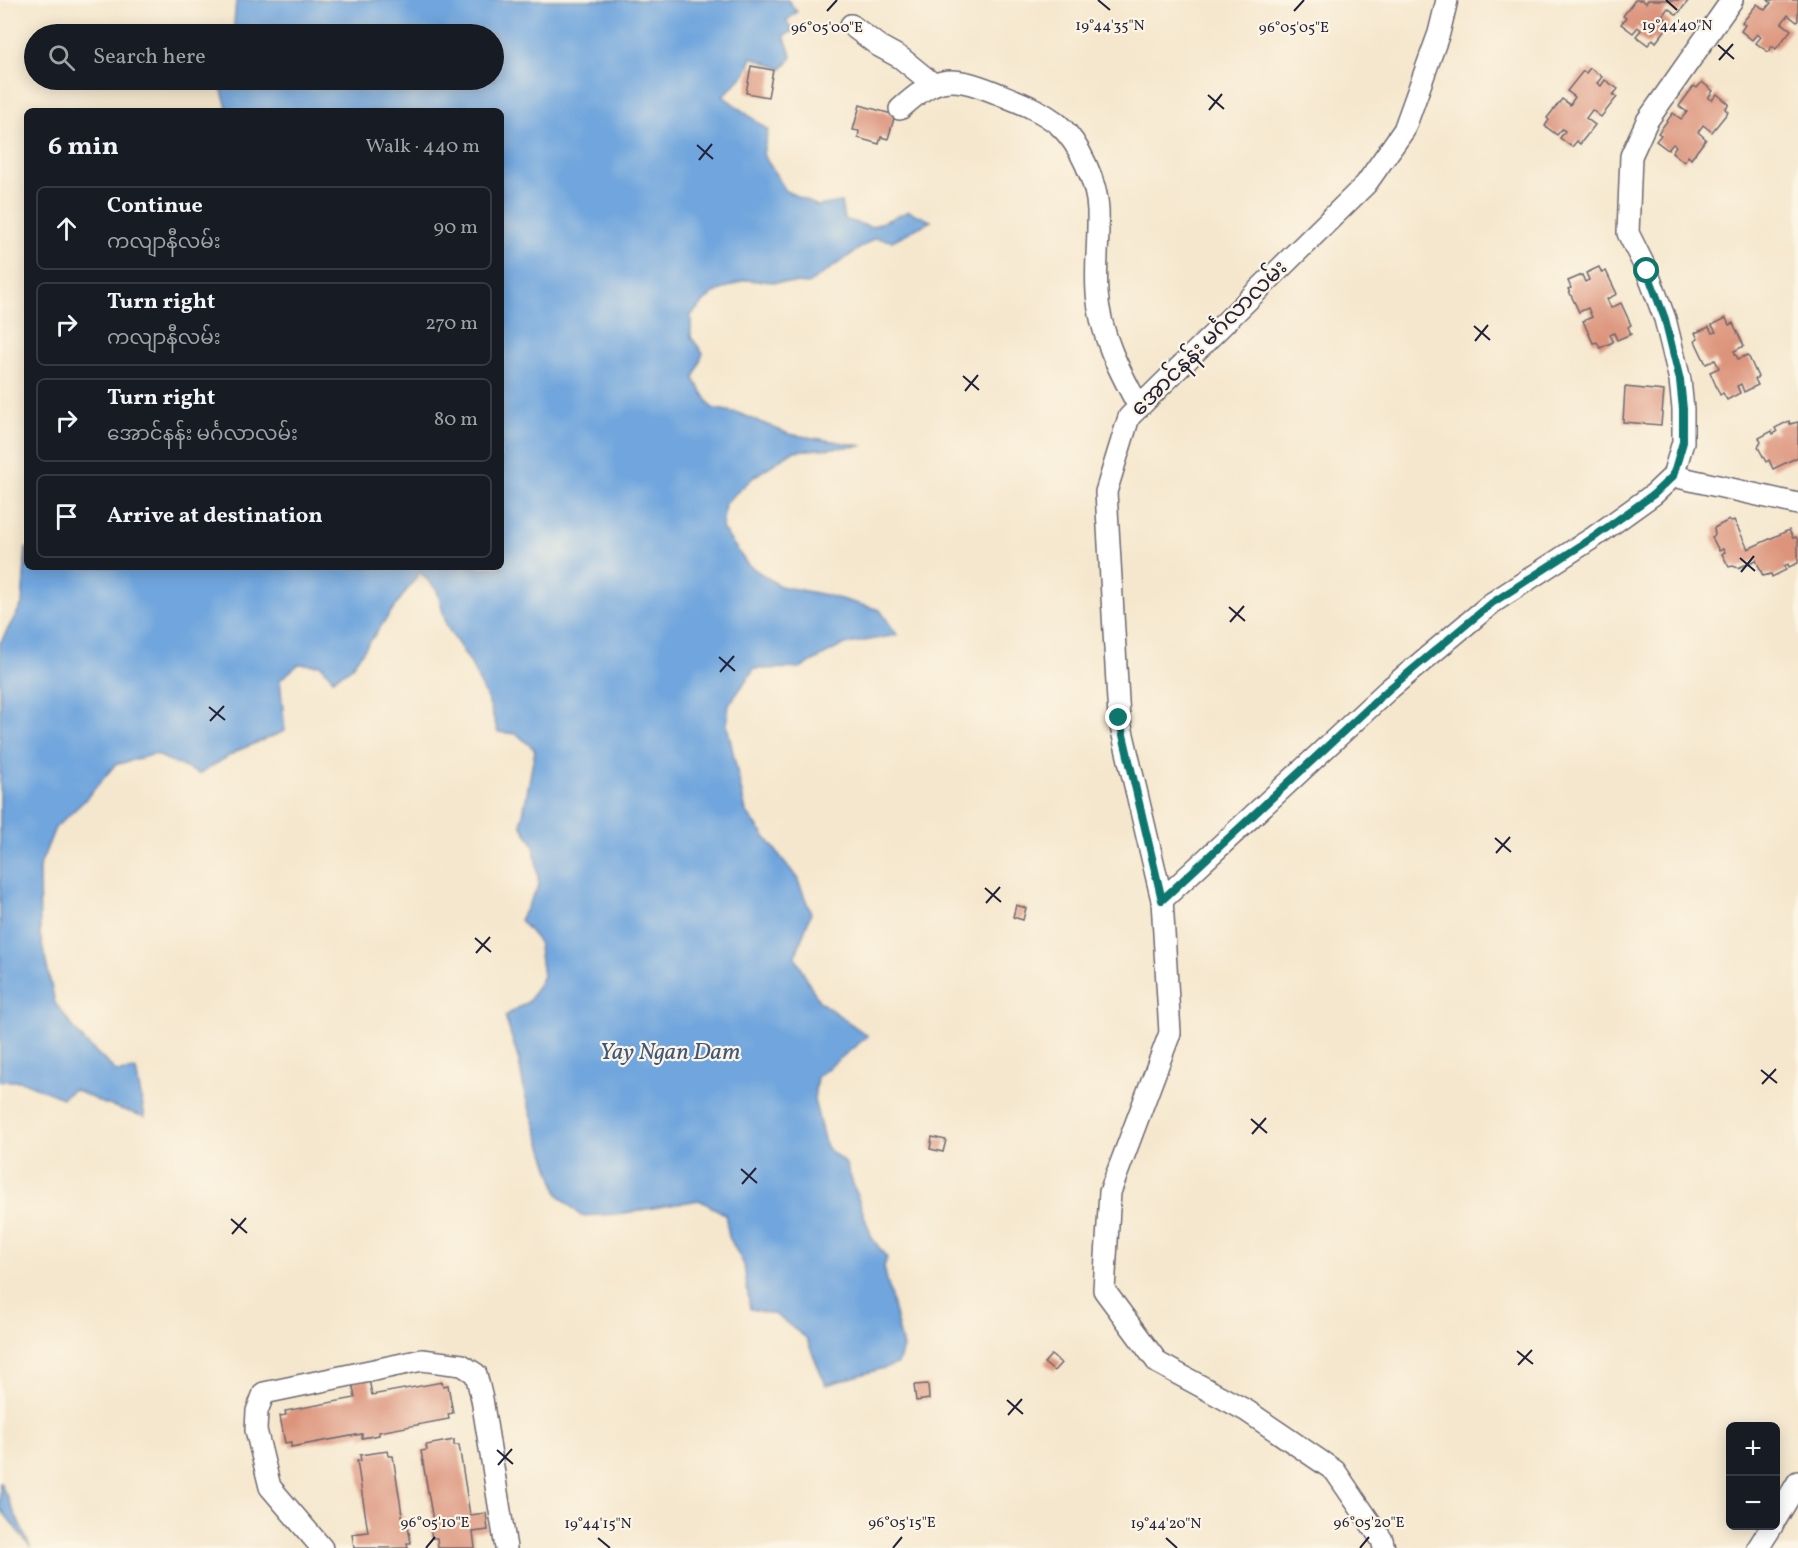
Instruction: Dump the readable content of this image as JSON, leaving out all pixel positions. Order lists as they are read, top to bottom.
{
  "streets": {
    "street": ["အောင်နန်း မင်္ဂလာလမ်း"]
  },
  "water": ["Yay Ngan Dam"],
  "page": {
    "search": "Search here",
    "heading": ["6 min", "Walk · 440 m"],
    "list": [
      ["Continue", "ကလျာနီလမ်း", "90 m"],
      ["Turn right", "ကလျာနီလမ်း", "270 m"],
      ["Turn right", "အောင်နန်း မင်္ဂလာလမ်း", "80 m"],
      "Arrive at destination"
    ],
    "map_buttons": ["+", "−"]
  },
  "coordinates": [
    "19°44'40\"N",
    "19°44'35\"N",
    "96°05'00\"E",
    "96°05'05\"E",
    "96°05'10\"E",
    "96°05'15\"E",
    "96°05'20\"E",
    "19°44'15\"N",
    "19°44'20\"N"
  ]
}
